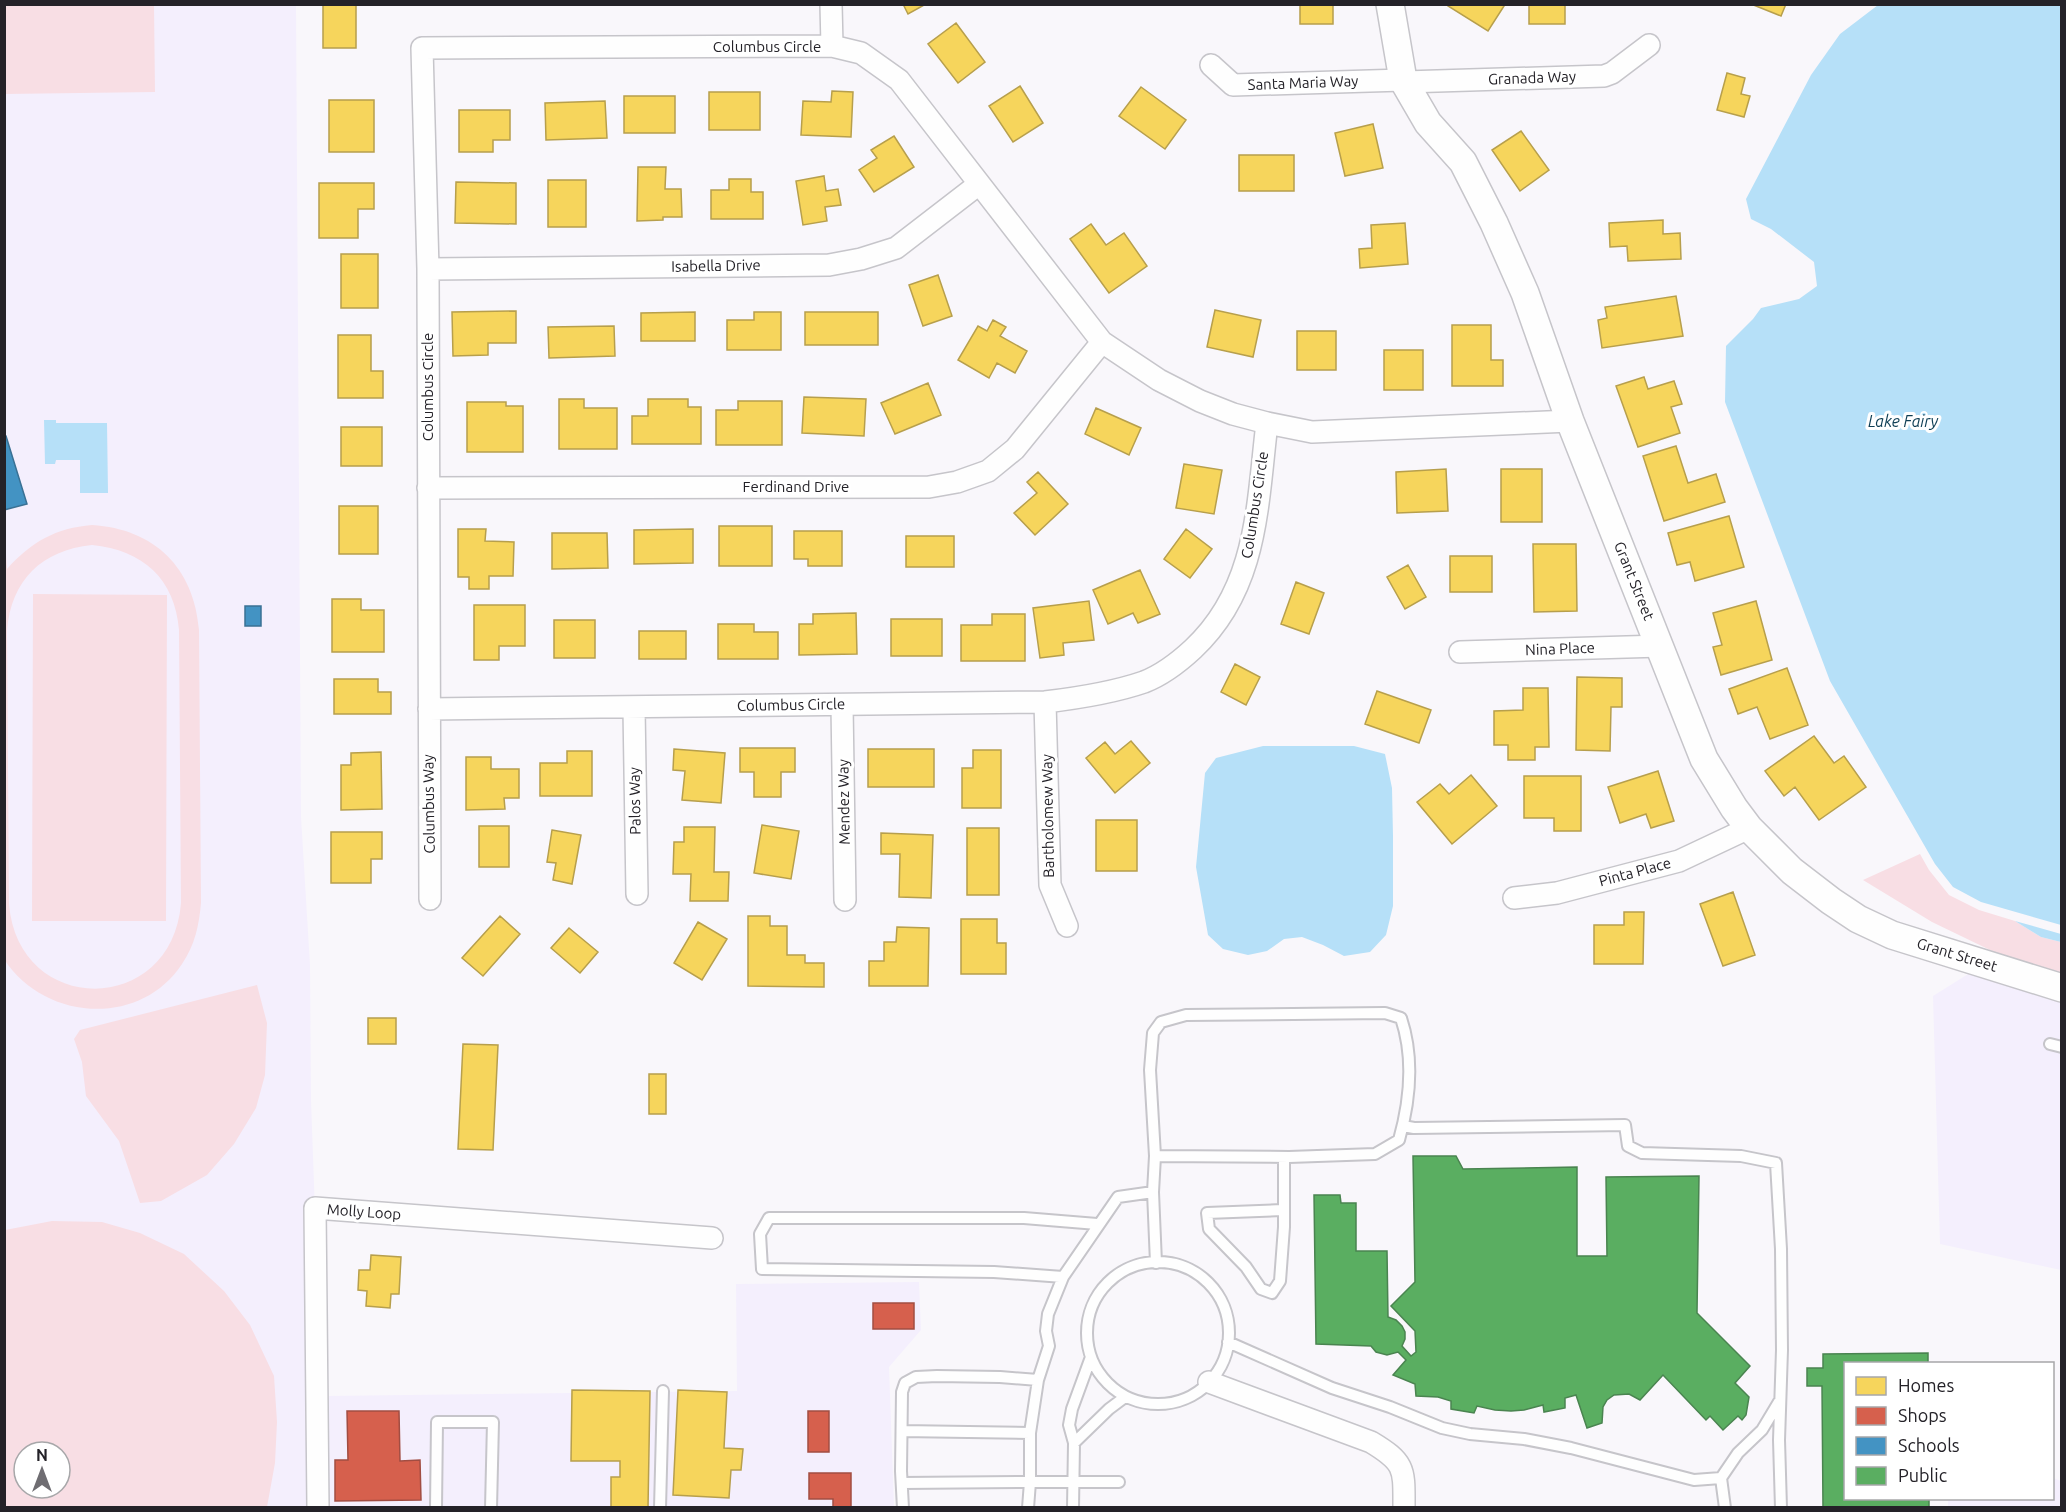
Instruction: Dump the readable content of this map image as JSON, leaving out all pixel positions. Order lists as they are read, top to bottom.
{
  "streets": {
    "street": [
      "Columbus Circle",
      "Granada Way",
      "Santa Maria Way",
      "Isabella Drive",
      "Ferdinand Drive",
      "Grant Street",
      "Nina Place",
      "Palos Way",
      "Mendez Way",
      "Columbus Way",
      "Bartholomew Way",
      "Pinta Place",
      "Molly Loop"
    ]
  },
  "crossings": [
    ["Columbus Circle", "Isabella Drive"],
    ["Columbus Circle", "Ferdinand Drive"],
    ["Columbus Circle", "Grant Street"],
    ["Columbus Circle", "Palos Way"],
    ["Columbus Circle", "Mendez Way"],
    ["Columbus Circle", "Columbus Way"],
    ["Columbus Circle", "Bartholomew Way"],
    ["Granada Way", "Santa Maria Way"],
    ["Granada Way", "Grant Street"],
    ["Santa Maria Way", "Grant Street"],
    ["Grant Street", "Nina Place"],
    ["Grant Street", "Pinta Place"]
  ],
  "water": ["Lake Fairy"],
  "legend": [
    "Homes",
    "Shops",
    "Schools",
    "Public"
  ],
  "north": "top"
}
